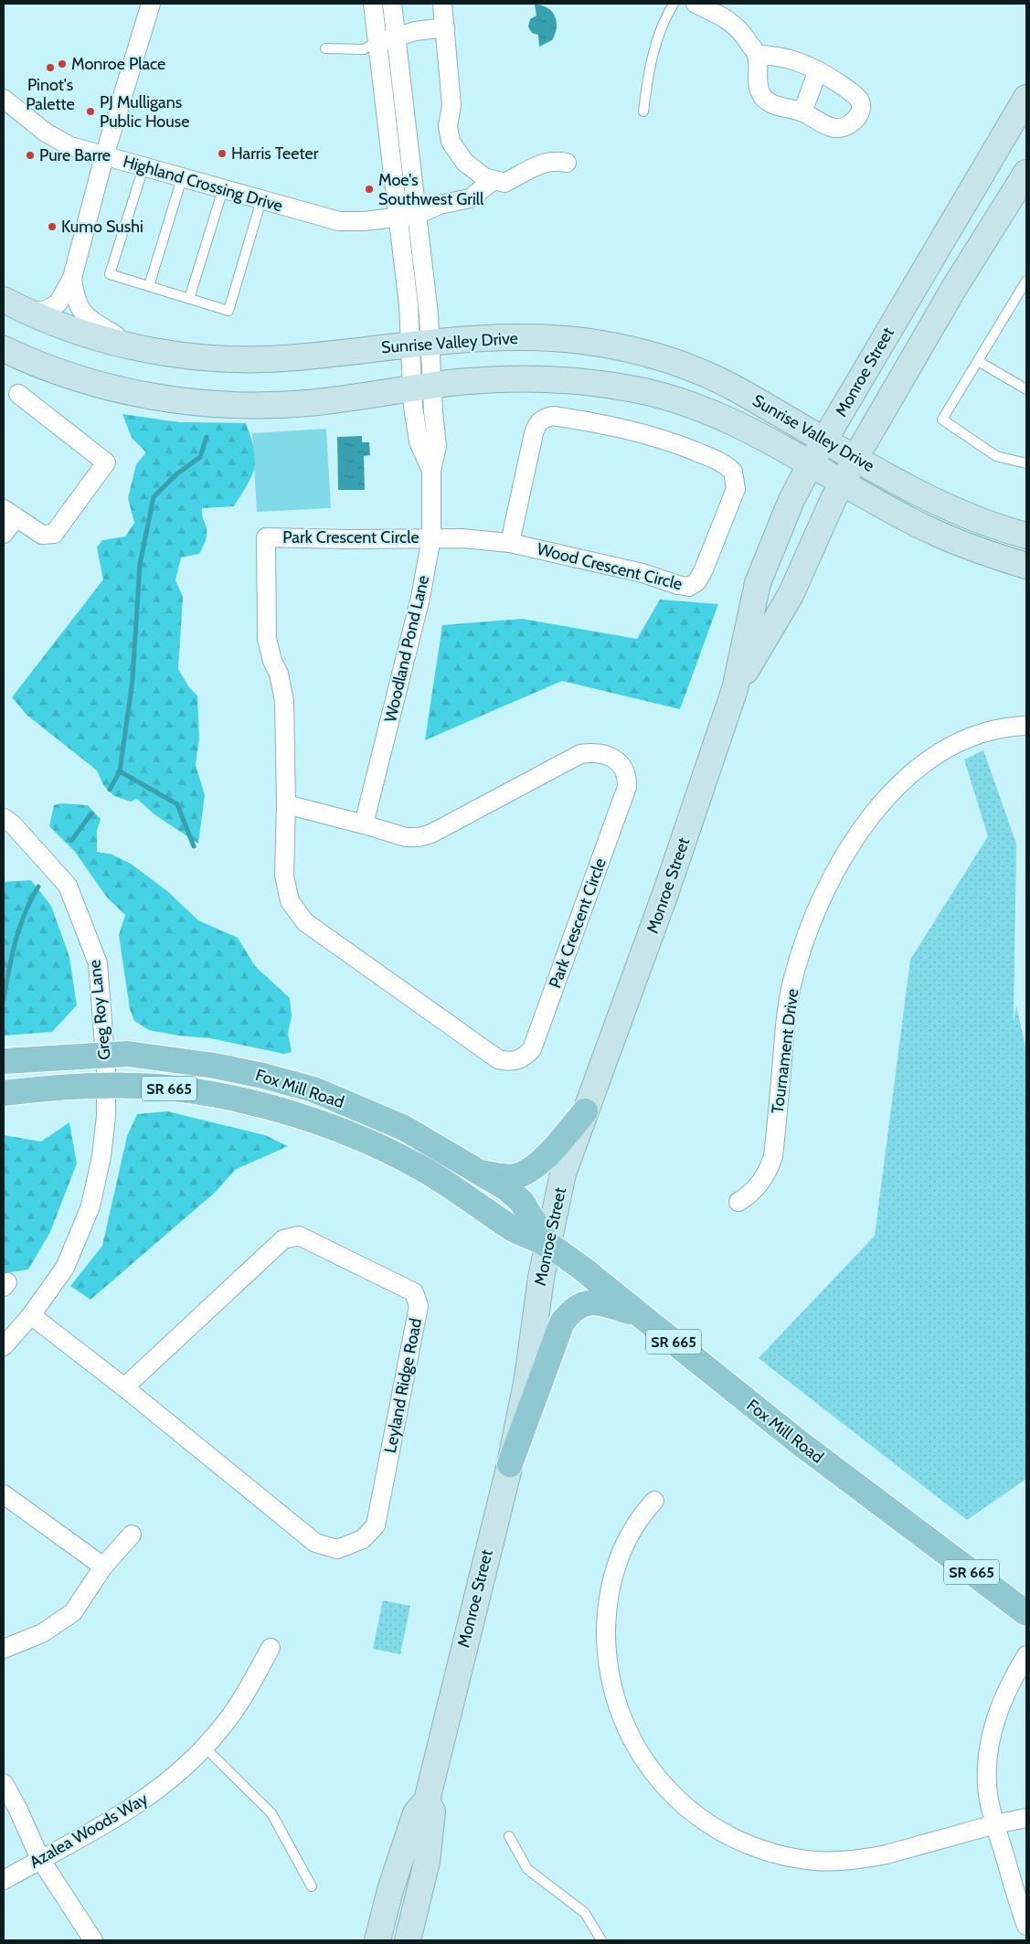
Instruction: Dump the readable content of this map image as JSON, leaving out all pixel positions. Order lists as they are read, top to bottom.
{
  "streets": {
    "main road": [
      "Sunrise Valley Drive",
      "Monroe Street",
      "SR 665",
      "Fox Mill Road"
    ],
    "street": [
      "Highland Crossing Drive",
      "Park Crescent Circle",
      "Wood Crescent Circle",
      "Woodland Pond Lane",
      "Greg Roy Lane",
      "Tournament Drive",
      "Leyland Ridge Road",
      "Azalea Woods Way"
    ]
  },
  "crossings": [
    ["Sunrise Valley Drive", "Monroe Street"],
    ["Sunrise Valley Drive", "Woodland Pond Lane"],
    ["Monroe Street", "Fox Mill Road"],
    ["Park Crescent Circle", "Wood Crescent Circle"],
    ["Park Crescent Circle", "Woodland Pond Lane"],
    ["Wood Crescent Circle", "Woodland Pond Lane"],
    ["Greg Roy Lane", "Fox Mill Road"],
    ["Greg Roy Lane", "Leyland Ridge Road"]
  ],
  "places": [
    "Monroe Place",
    "Pinot's Palette",
    "PJ Mulligans Public House",
    "Harris Teeter",
    "Pure Barre",
    "Moe's Southwest Grill",
    "Kumo Sushi"
  ]
}
